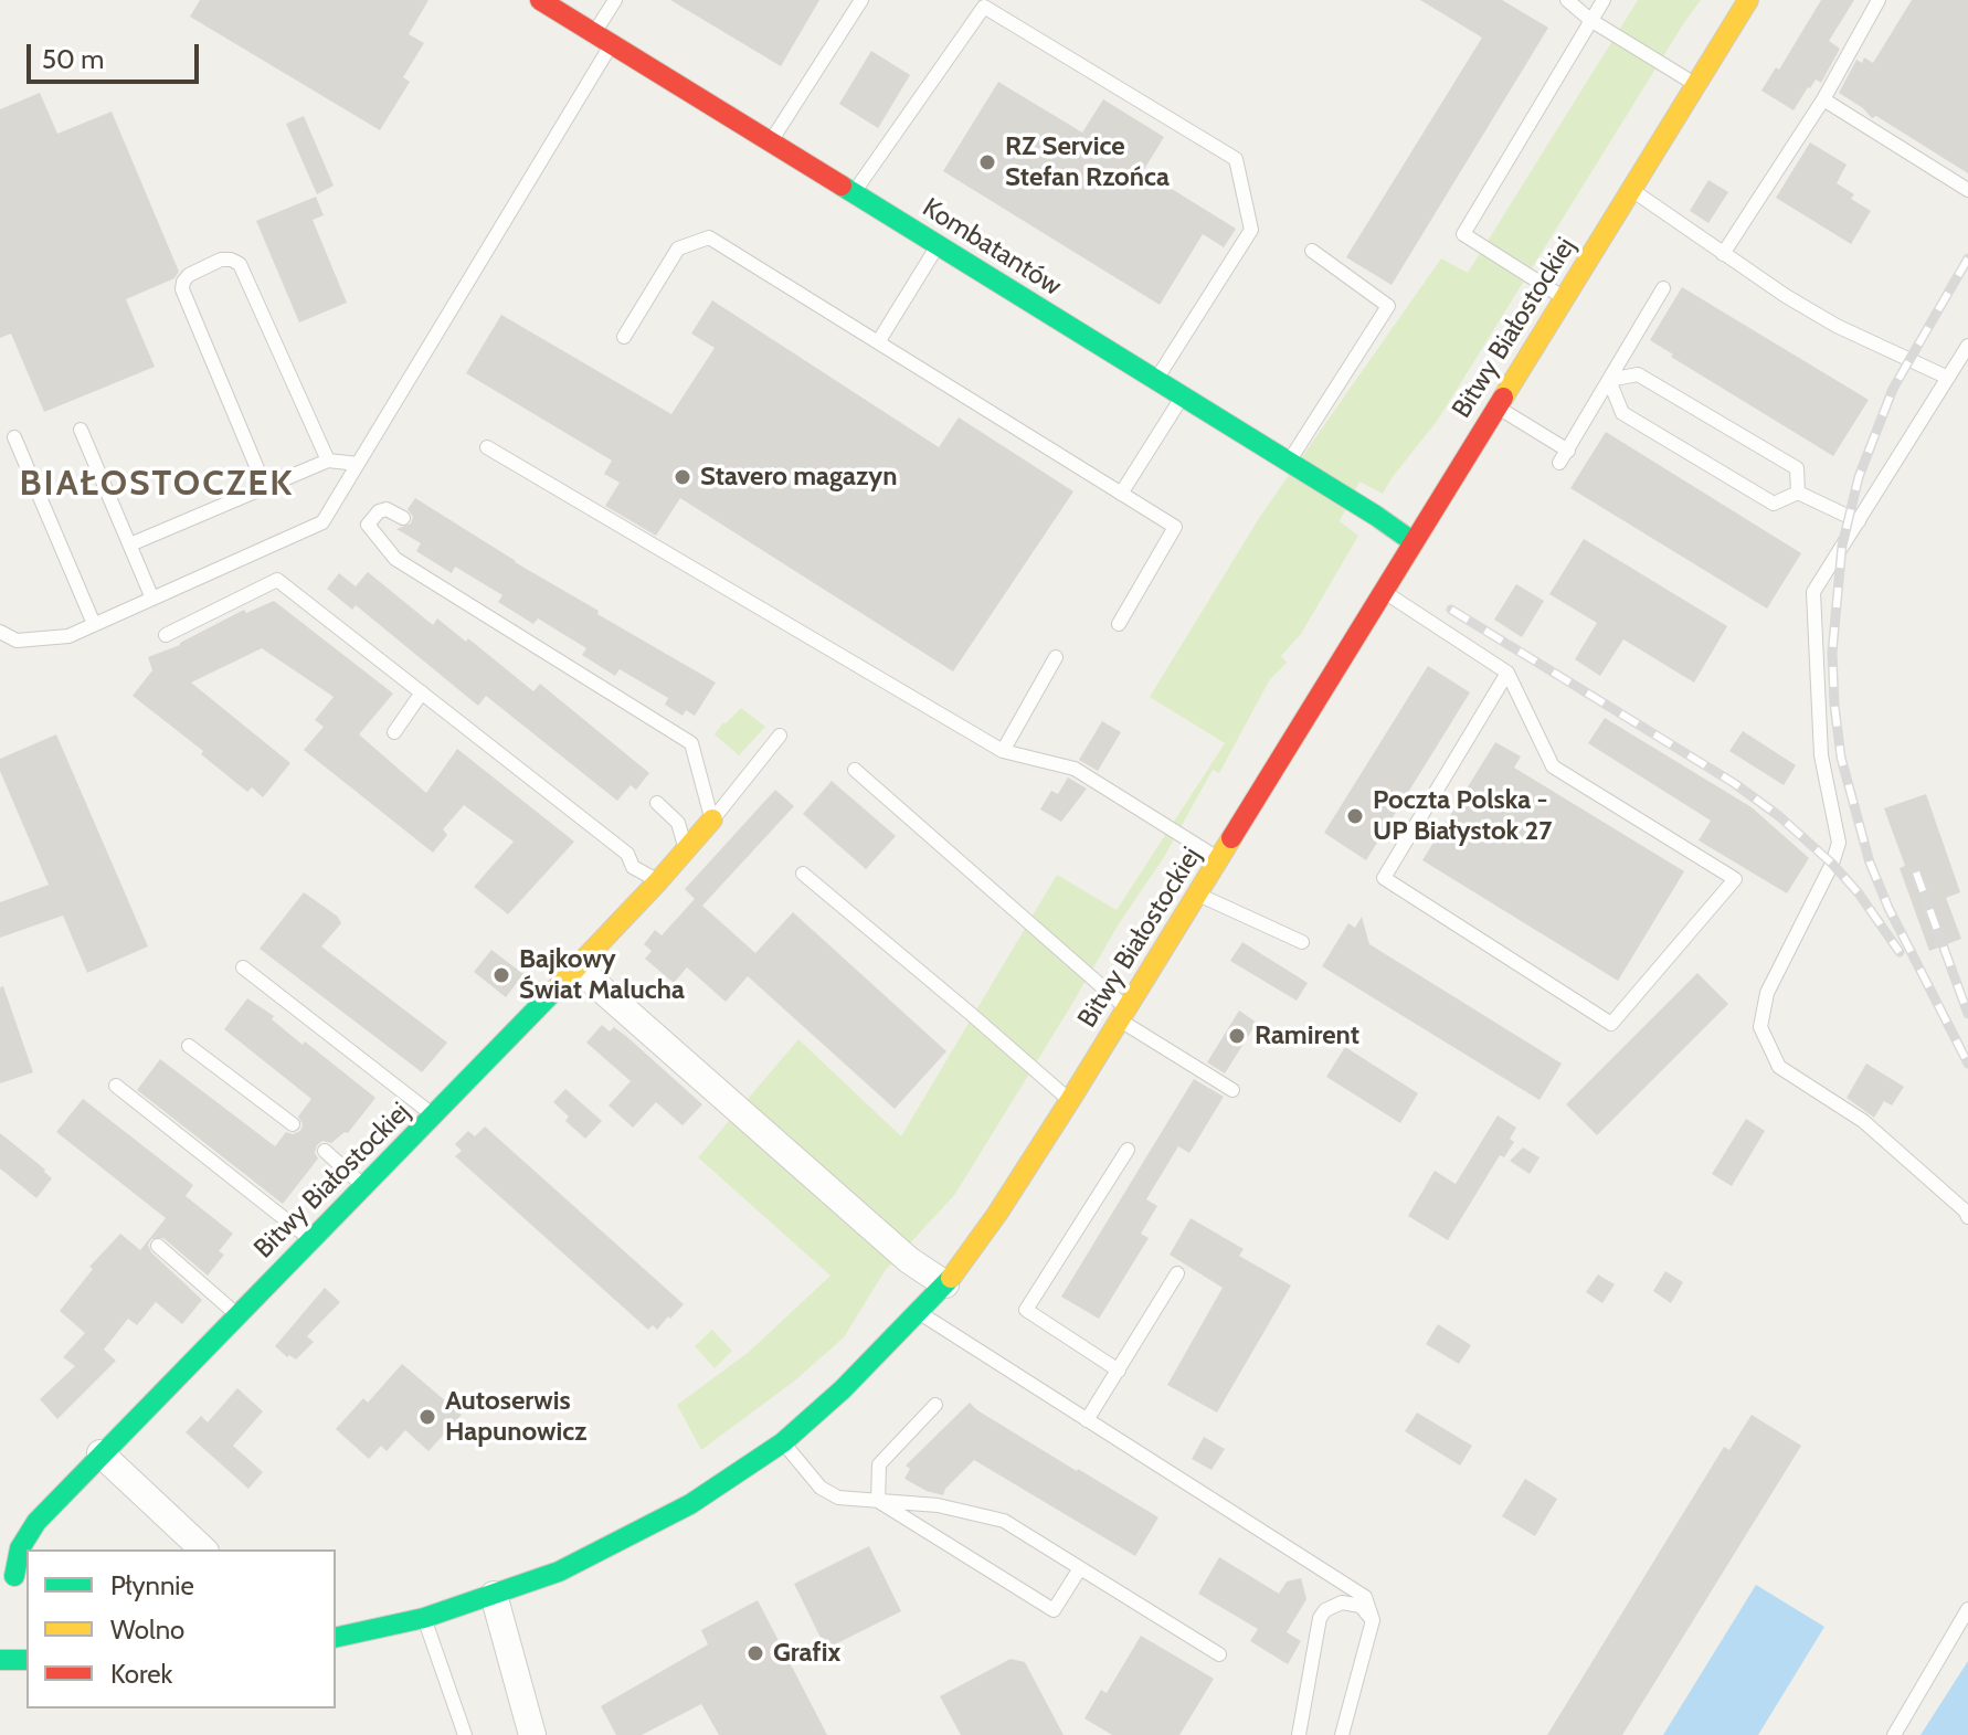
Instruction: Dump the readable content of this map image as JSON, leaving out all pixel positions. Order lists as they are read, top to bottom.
{
  "streets": {
    "street": ["Kombatantów", "Bitwy Białostockiej"]
  },
  "crossings": [
    ["Kombatantów", "Bitwy Białostockiej"]
  ],
  "districts": ["BIAŁOSTOCZEK"],
  "places": [
    "RZ Service Stefan Rzońca",
    "Stavero magazyn",
    "Poczta Polska - UP Białystok 27",
    "Bajkowy Świat Malucha",
    "Ramirent",
    "Autoserwis Hapunowicz",
    "Grafix"
  ],
  "legend": ["Płynnie", "Wolno", "Korek"],
  "scale_bar": "50 m"
}
